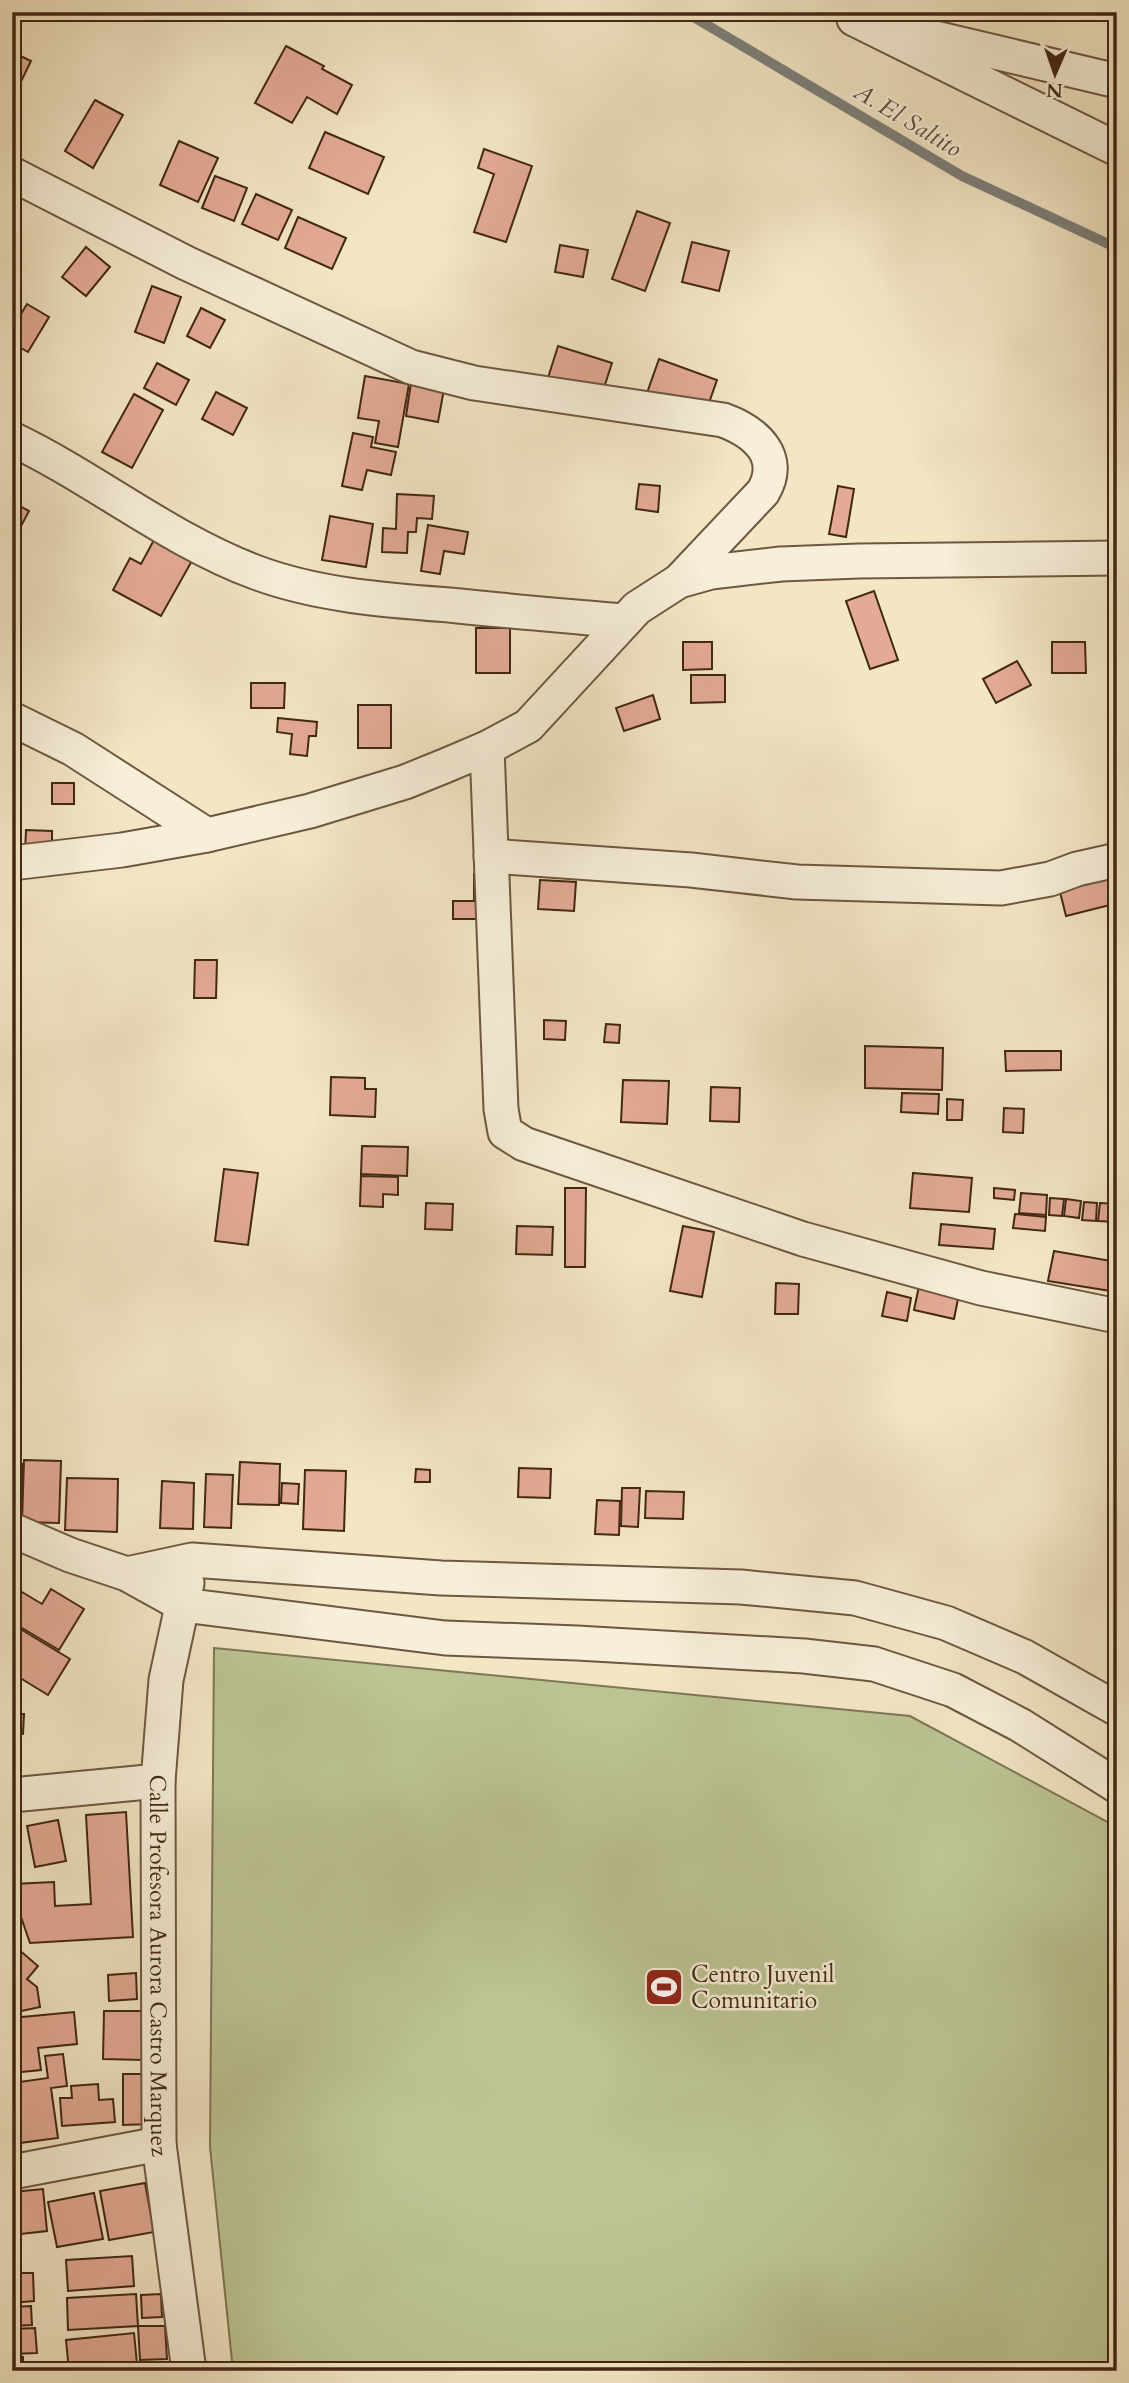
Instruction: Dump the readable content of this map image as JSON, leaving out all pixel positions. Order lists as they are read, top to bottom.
{
  "streets": {
    "street": ["Calle Profesora Aurora Castro Marquez"]
  },
  "water": ["A. El Saltito"],
  "places": {
    "sports": ["Centro Juvenil Comunitario"]
  },
  "north": "bottom"
}
